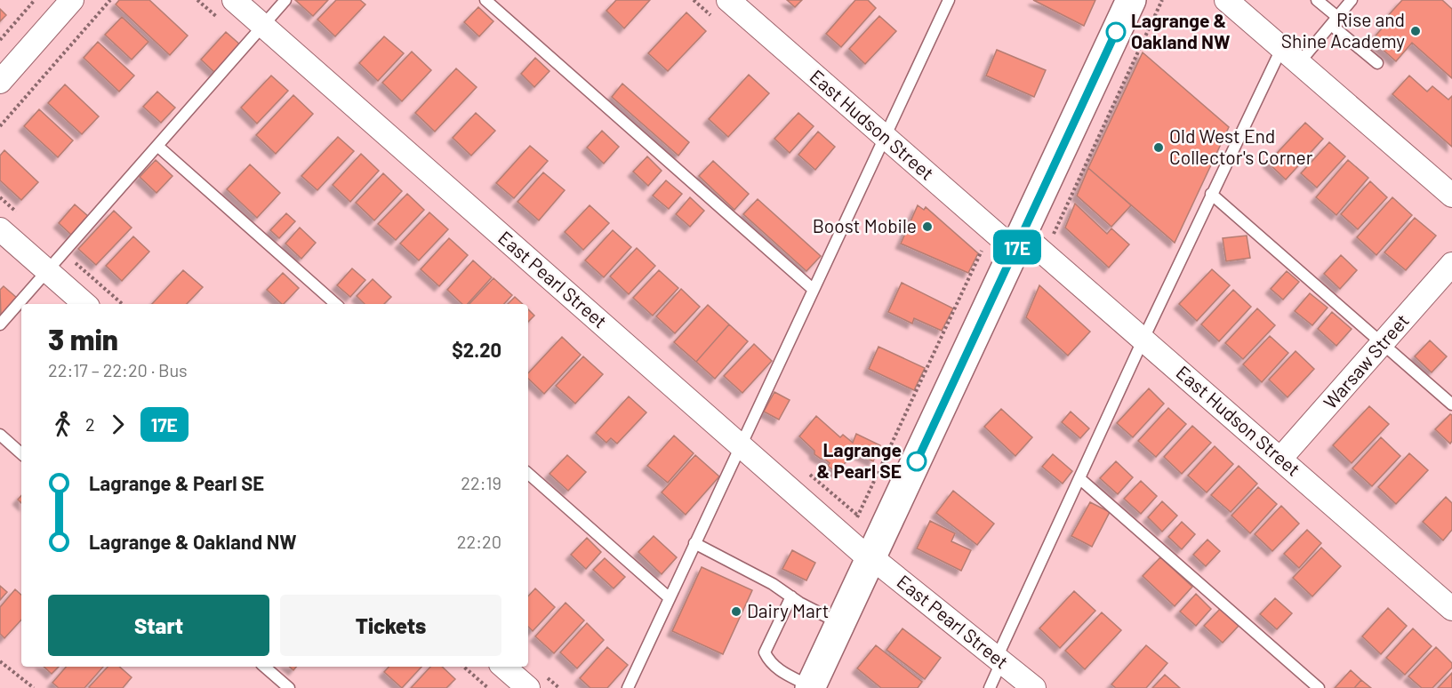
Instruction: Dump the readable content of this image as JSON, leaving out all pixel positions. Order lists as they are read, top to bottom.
{
  "streets": {
    "street": ["East Hudson Street", "East Pearl Street", "Warsaw Street"]
  },
  "crossings": [
    ["East Hudson Street", "Warsaw Street"]
  ],
  "places": [
    "Rise and Shine Academy",
    "Lagrange & Oakland NW",
    "Old West End Collector's Corner",
    "Boost Mobile",
    "Lagrange & Pearl SE",
    "Dairy Mart"
  ],
  "lines": ["bus line 17E"],
  "page": {
    "on_map": "17E",
    "heading": ["3 min", "22:17 – 22:20 · Bus", "$2.20"],
    "legs": ["2", "17E"],
    "list": [
      {
        "name": "Lagrange & Pearl SE",
        "value": "22:19"
      },
      {
        "name": "Lagrange & Oakland NW",
        "value": "22:20"
      }
    ],
    "buttons": ["Start", "Tickets"]
  }
}
